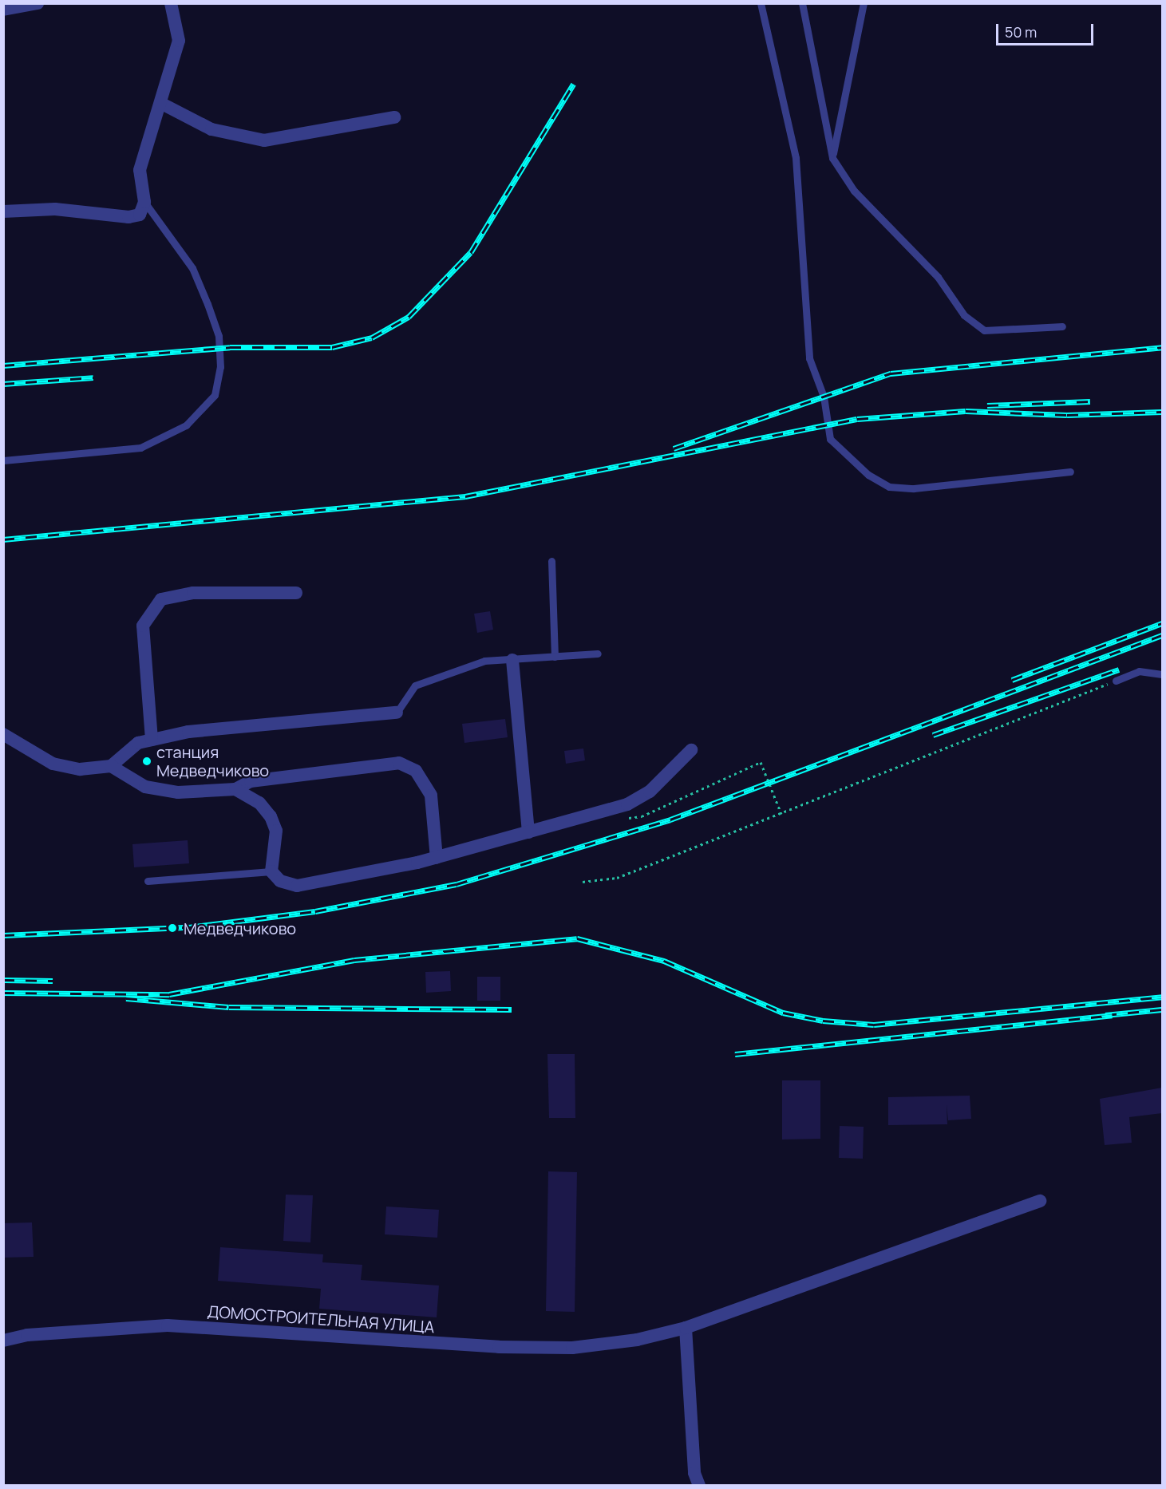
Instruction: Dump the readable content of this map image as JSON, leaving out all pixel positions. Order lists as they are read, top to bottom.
{
  "streets": {
    "street": ["ДОМОСТРОИТЕЛЬНАЯ УЛИЦА"]
  },
  "places": ["станция Медведчиково", "Медведчиково"],
  "scale_bar": "50 m"
}
